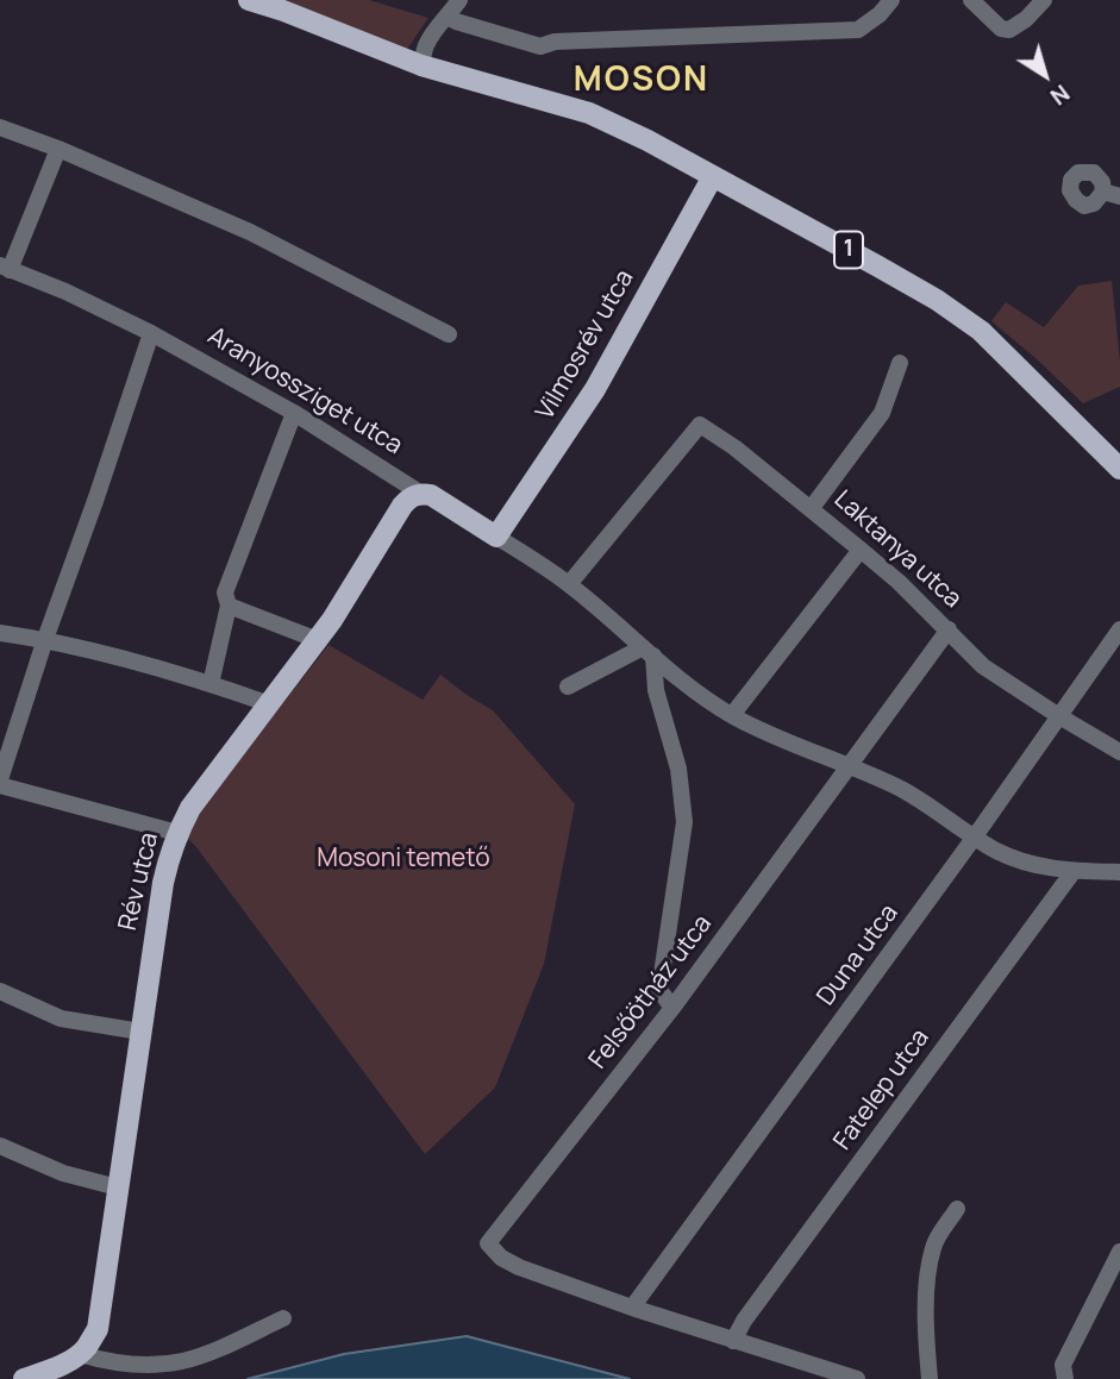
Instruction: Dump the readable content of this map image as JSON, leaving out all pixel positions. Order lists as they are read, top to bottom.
{
  "streets": {
    "main road": [
      "1",
      "Vilmosrév utca",
      "Aranyossziget utca",
      "Rév utca"
    ],
    "street": [
      "Laktanya utca",
      "Duna utca",
      "Felsőötház utca",
      "Fatelep utca"
    ]
  },
  "crossings": [
    ["1", "Vilmosrév utca"],
    ["Vilmosrév utca", "Aranyossziget utca"],
    ["Aranyossziget utca", "Laktanya utca"],
    ["Aranyossziget utca", "Rév utca"],
    ["Aranyossziget utca", "Duna utca"],
    ["Aranyossziget utca", "Felsőötház utca"],
    ["Aranyossziget utca", "Fatelep utca"],
    ["Laktanya utca", "Felsőötház utca"],
    ["Duna utca", "Felsőötház utca"]
  ],
  "districts": ["MOSON"],
  "parks": ["Mosoni temető"],
  "north": "bottom right"
}
